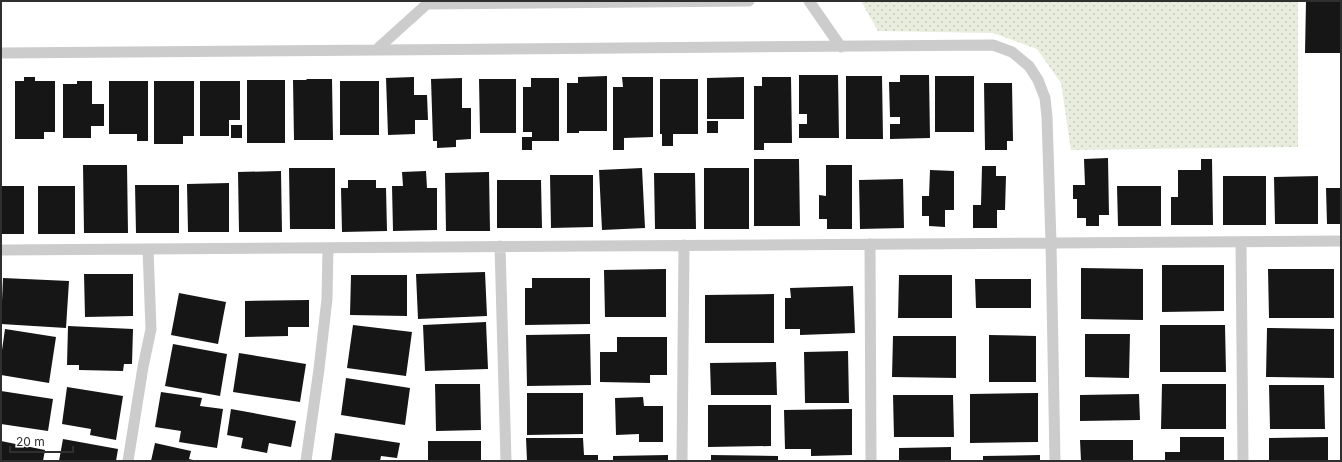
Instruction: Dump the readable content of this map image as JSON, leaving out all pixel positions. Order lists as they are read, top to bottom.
{
  "scale_bar": "20 m"
}
